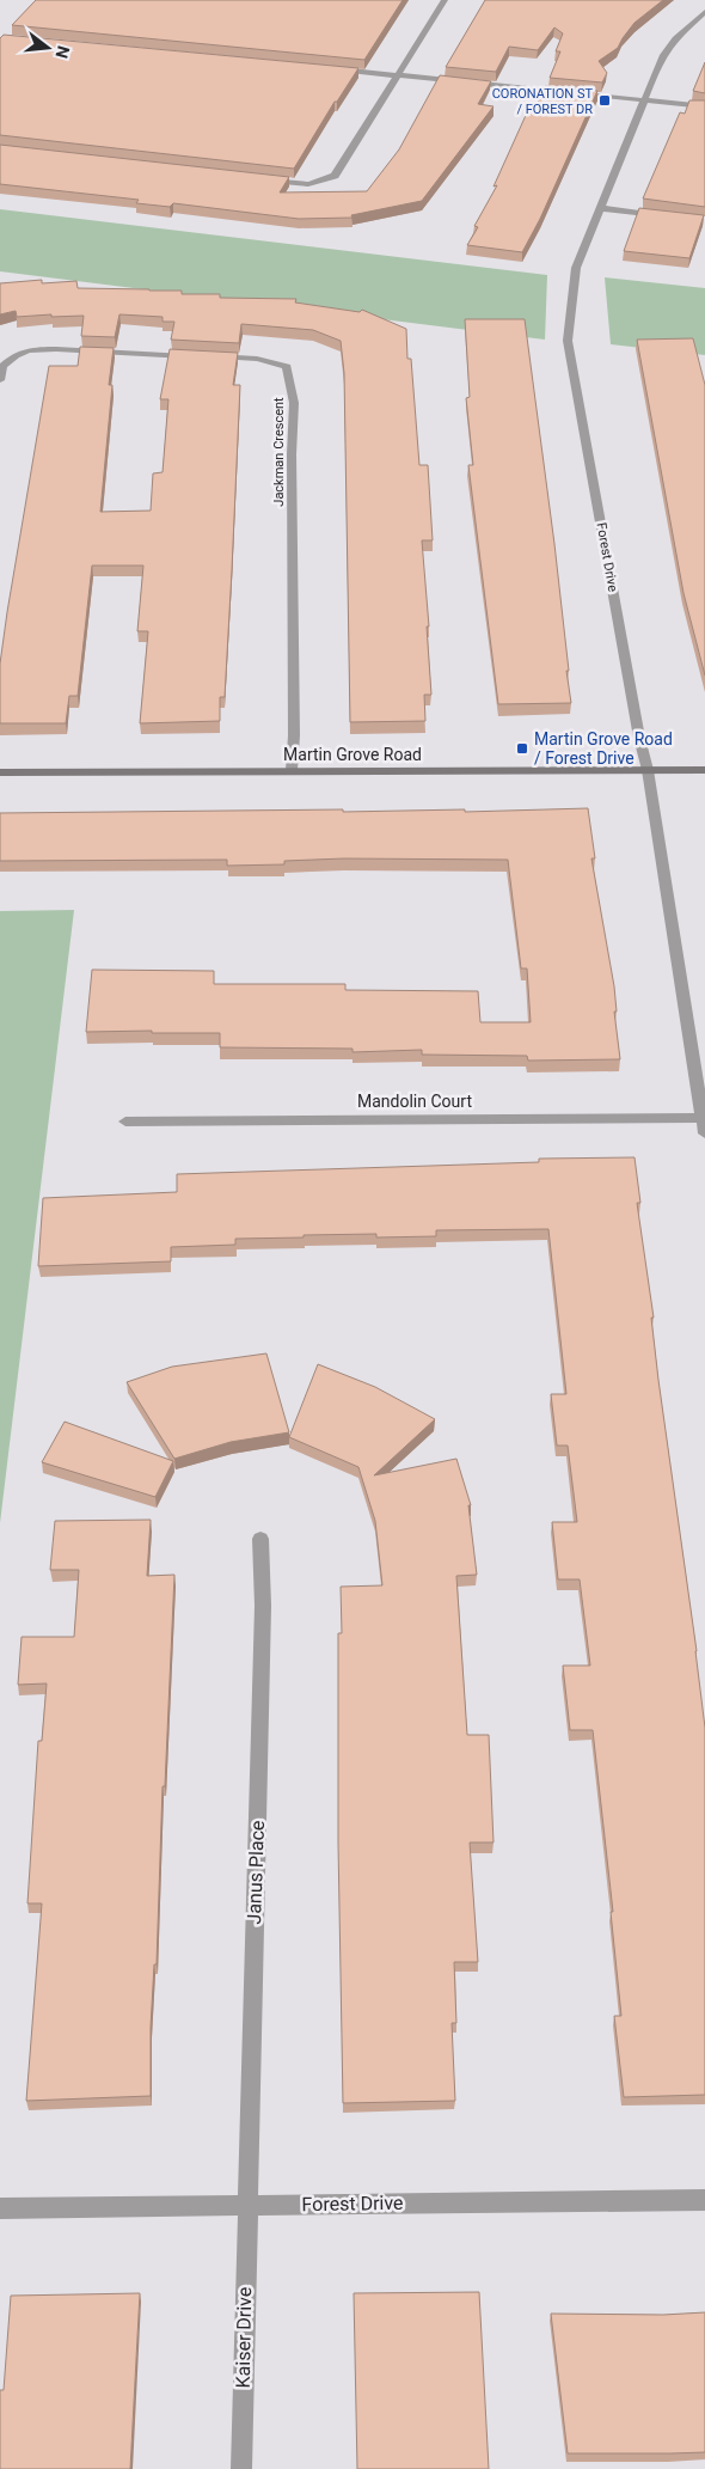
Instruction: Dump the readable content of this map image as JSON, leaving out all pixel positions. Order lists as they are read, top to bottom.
{
  "streets": {
    "street": [
      "Jackman Crescent",
      "Forest Drive",
      "Martin Grove Road",
      "Mandolin Court",
      "Janus Place",
      "Kaiser Drive"
    ]
  },
  "crossings": [
    ["Jackman Crescent", "Martin Grove Road"],
    ["Forest Drive", "Martin Grove Road"],
    ["Forest Drive", "Mandolin Court"],
    ["Forest Drive", "Janus Place"],
    ["Forest Drive", "Kaiser Drive"],
    ["Janus Place", "Kaiser Drive"]
  ],
  "places": {
    "transit": ["CORONATION ST / FOREST DR", "Martin Grove Road / Forest Drive"]
  },
  "north": "right"
}
